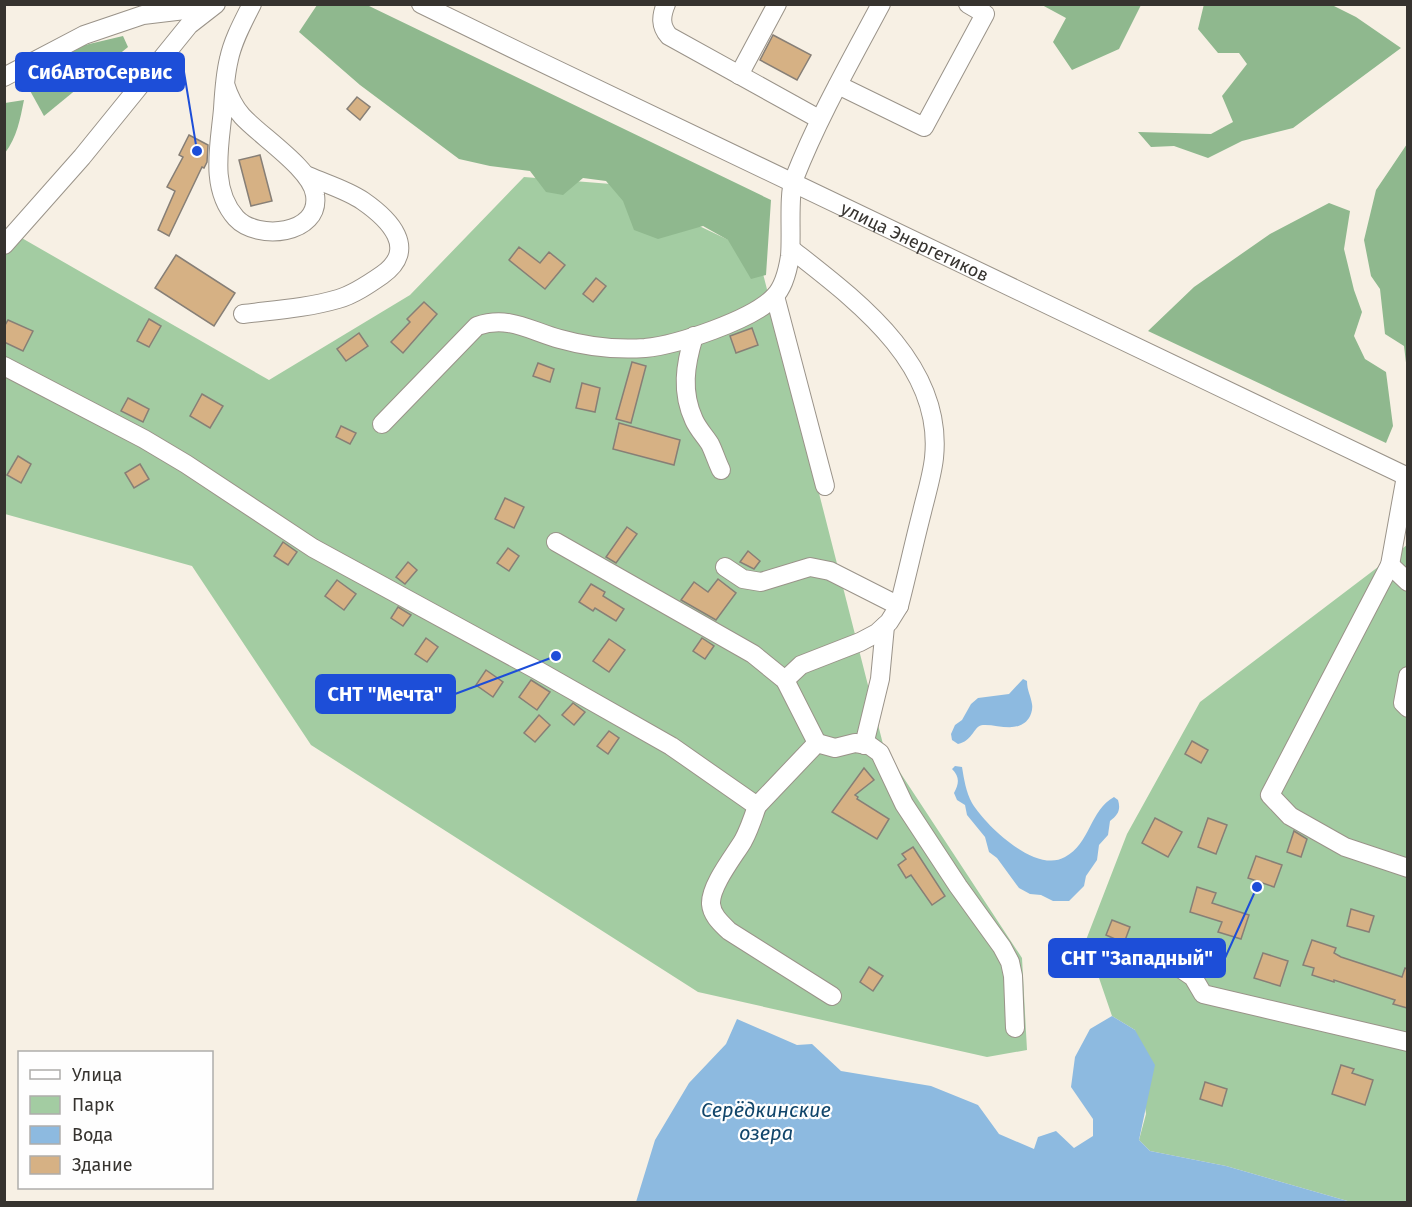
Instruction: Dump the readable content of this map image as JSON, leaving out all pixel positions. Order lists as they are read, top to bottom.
{
  "streets": {
    "street": ["улица Энергетиков"]
  },
  "water": ["Серёдкинские озера"],
  "places": ["СибАвтоСервис", "СНТ \"Мечта\"", "СНТ \"Западный\""],
  "legend": [
    "Улица",
    "Парк",
    "Вода",
    "Здание"
  ]
}
